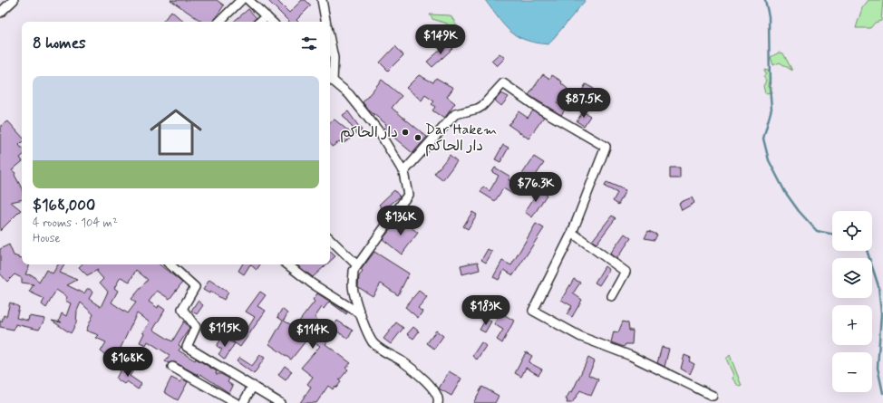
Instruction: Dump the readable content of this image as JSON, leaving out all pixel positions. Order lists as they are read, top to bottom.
{
  "places": ["دار الحاكم", "Dar Hakem دار الحاكم"],
  "page": {
    "heading": "8 homes",
    "price": [
      "$149K",
      "$87.5K",
      "$76.3K",
      "$136K",
      "$183K",
      "$115K",
      "$114K",
      "$168K"
    ],
    "list": [
      {
        "name": "$168,000",
        "note": "4 rooms · 104 m² · House"
      }
    ],
    "map_buttons": ["+", "−"]
  }
}
